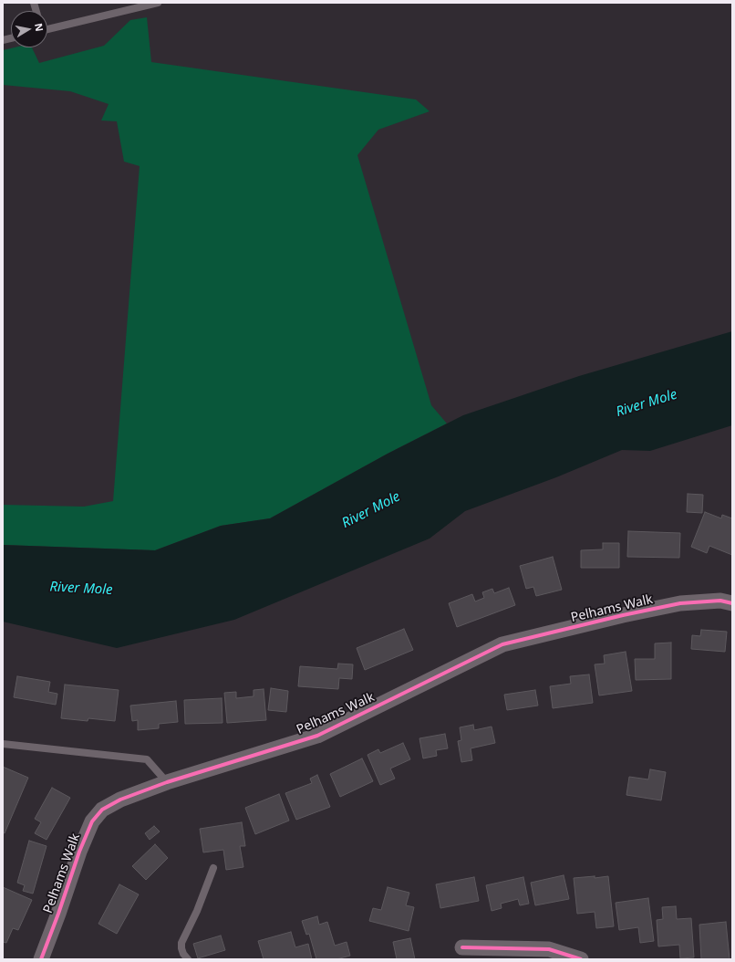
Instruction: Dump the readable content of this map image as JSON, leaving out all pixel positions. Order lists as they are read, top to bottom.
{
  "streets": {
    "street": ["Pelhams Walk"]
  },
  "water": ["River Mole"],
  "north": "right"
}
